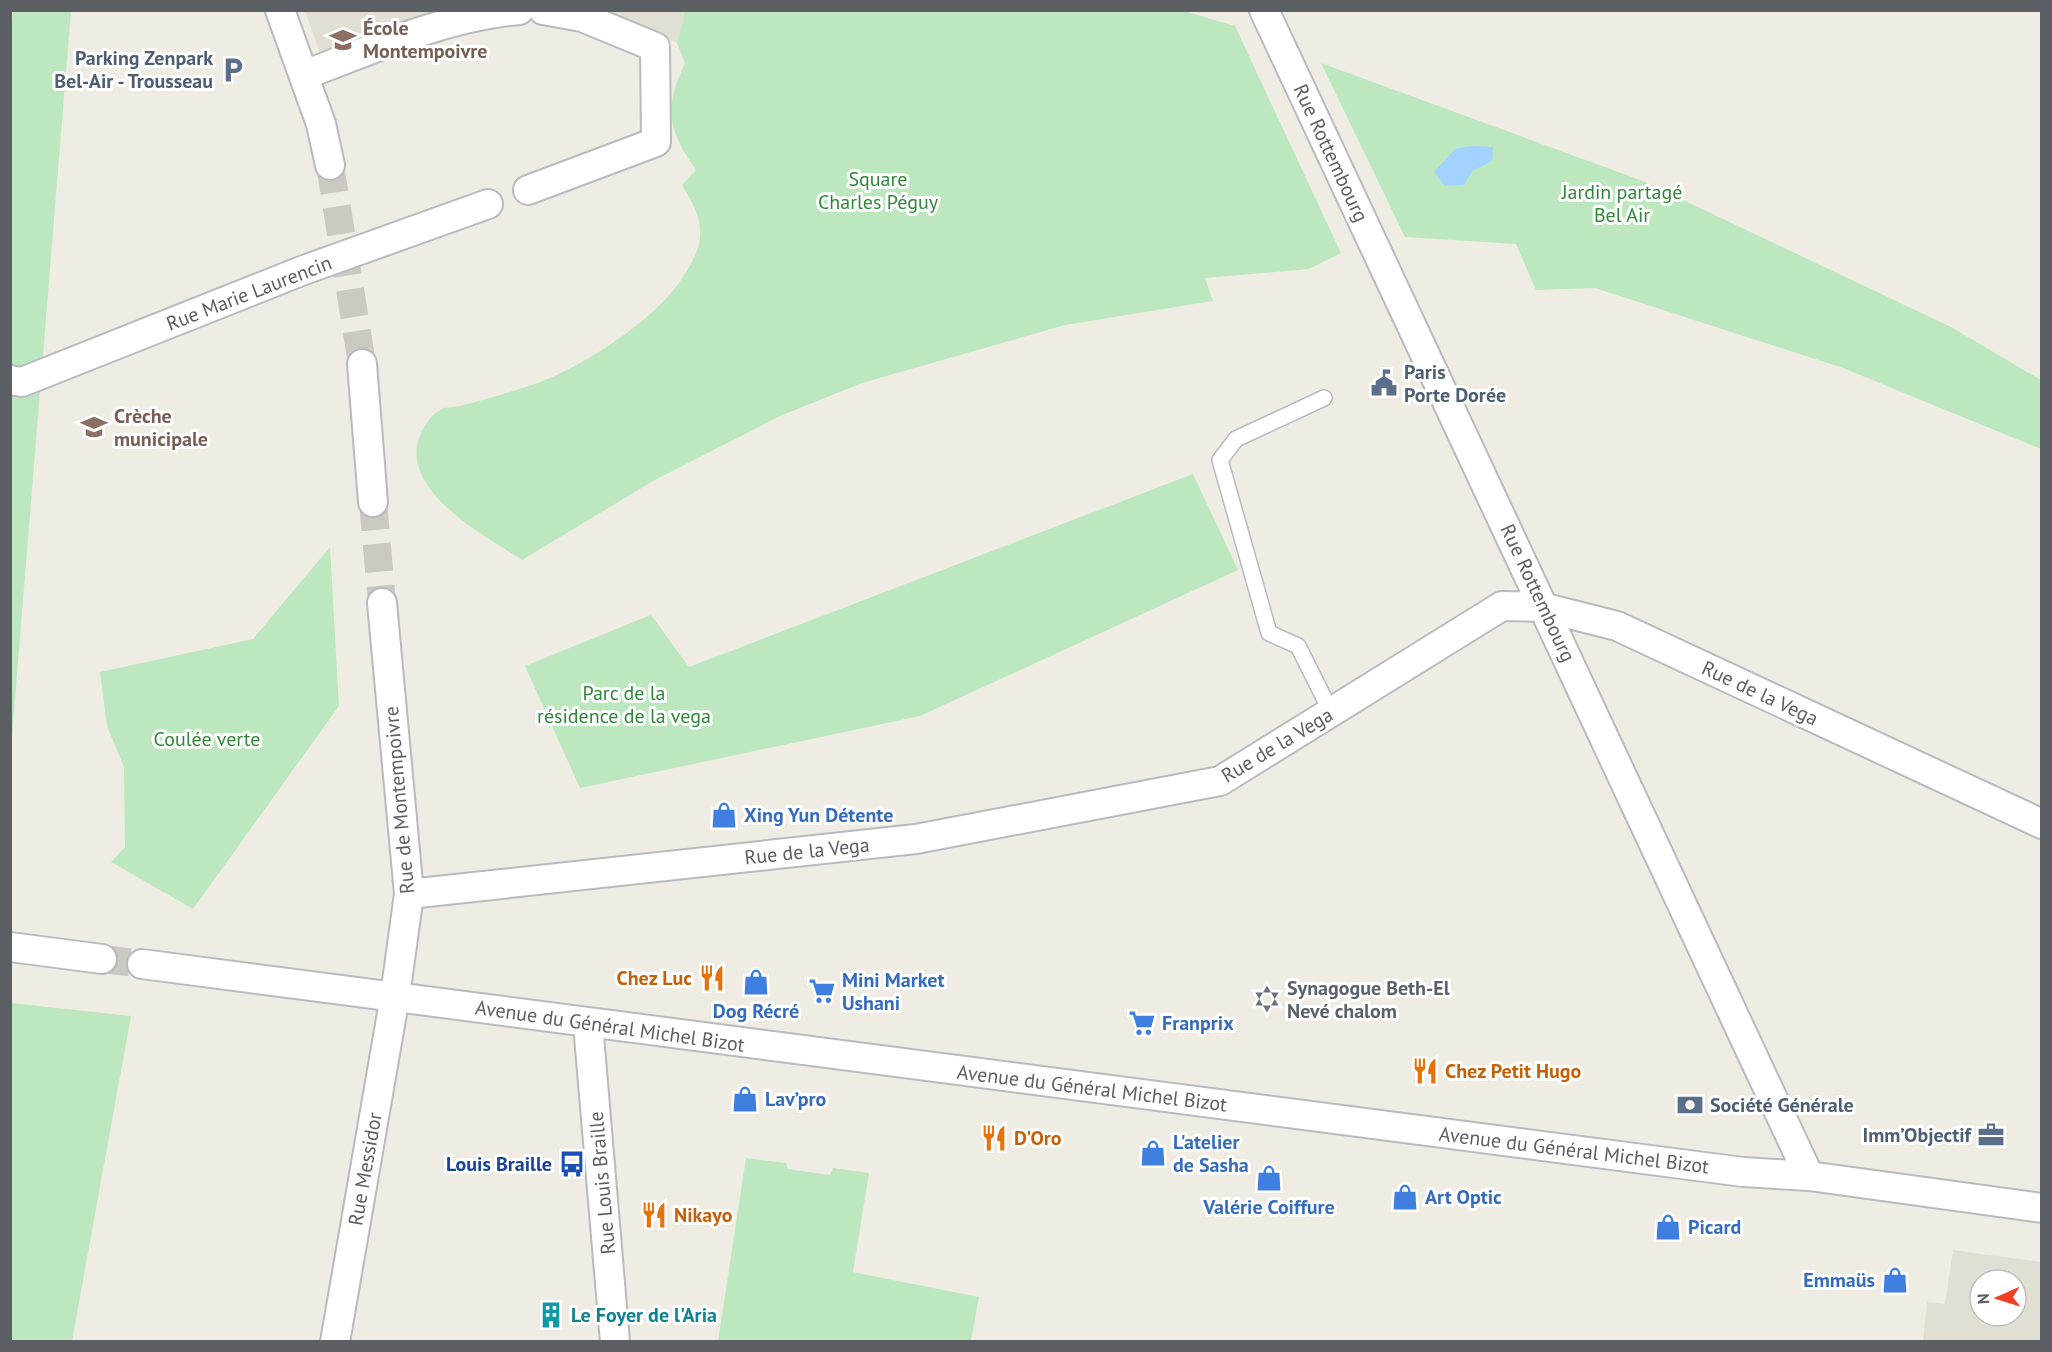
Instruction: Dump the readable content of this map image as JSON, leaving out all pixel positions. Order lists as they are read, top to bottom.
{
  "streets": {
    "street": [
      "Rue Rottembourg",
      "Rue Marie Laurencin",
      "Rue de la Vega",
      "Rue de Montempoivre",
      "Avenue du Général Michel Bizot",
      "Rue Messidor",
      "Rue Louis Braille"
    ]
  },
  "crossings": [
    ["Rue Rottembourg", "Rue de la Vega"],
    ["Rue Rottembourg", "Avenue du Général Michel Bizot"],
    ["Rue de la Vega", "Rue de Montempoivre"],
    ["Rue de Montempoivre", "Avenue du Général Michel Bizot"],
    ["Rue de Montempoivre", "Rue Messidor"],
    ["Avenue du Général Michel Bizot", "Rue Messidor"],
    ["Avenue du Général Michel Bizot", "Rue Louis Braille"]
  ],
  "parks": [
    "Square Charles Péguy",
    "Jardin partagé Bel Air",
    "Parc de la résidence de la vega",
    "Coulée verte"
  ],
  "places": {
    "school or university": ["École Montempoivre", "Crèche municipale"],
    "parking": ["Parking Zenpark Bel-Air - Trousseau"],
    "public building": ["Paris Porte Dorée"],
    "shop": [
      "Xing Yun Détente",
      "Dog Récré",
      "Lav’pro",
      "L'atelier de Sasha",
      "Valérie Coiffure",
      "Art Optic",
      "Picard",
      "Emmaüs"
    ],
    "restaurant": [
      "Chez Luc",
      "Chez Petit Hugo",
      "D'Oro",
      "Nikayo"
    ],
    "supermarket": ["Mini Market Ushani", "Franprix"],
    "synagogue": ["Synagogue Beth-El Nevé chalom"],
    "bank": ["Société Générale"],
    "office": ["Imm’Objectif"],
    "bus stop": ["Louis Braille"],
    "building": ["Le Foyer de l'Aria"]
  },
  "north": "left"
}
